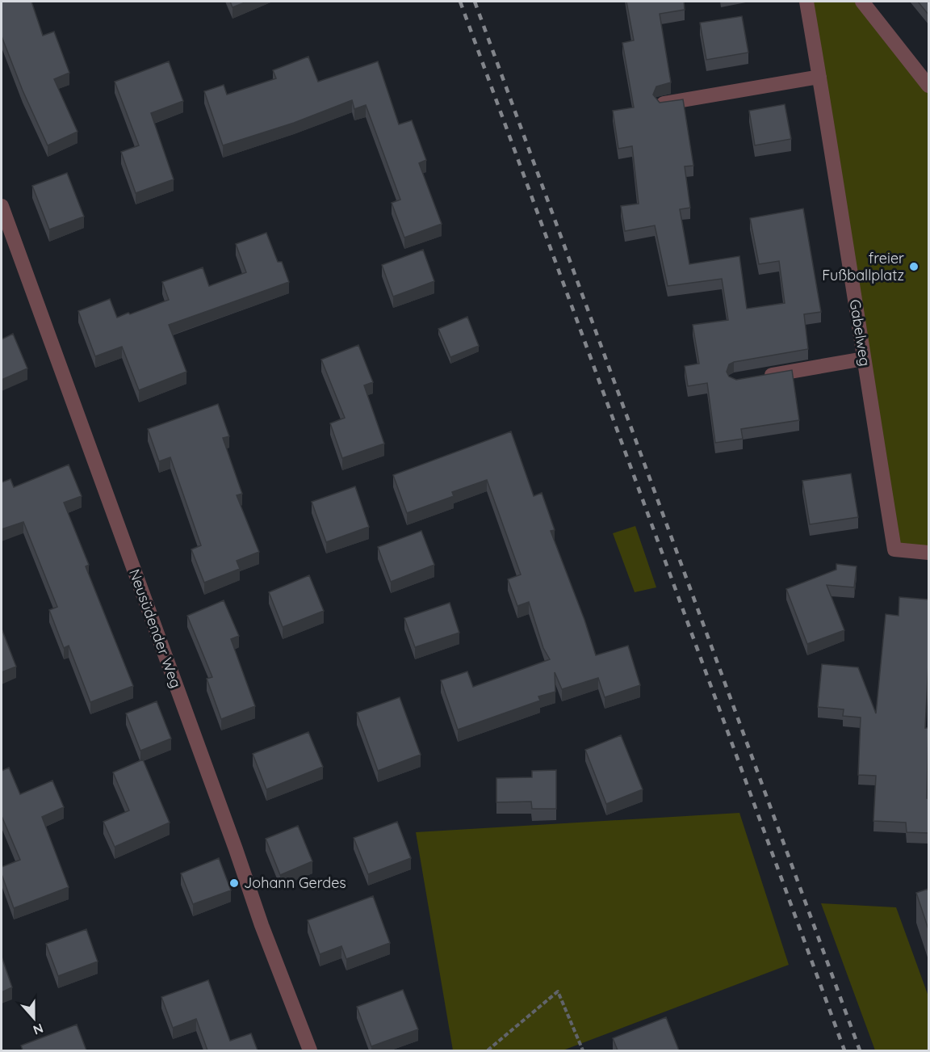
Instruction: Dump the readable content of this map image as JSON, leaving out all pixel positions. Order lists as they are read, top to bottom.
{
  "streets": {
    "street": ["Gabelweg", "Neusüdender Weg"]
  },
  "places": ["freier Fußballplatz", "Johann Gerdes"],
  "north": "bottom"
}
